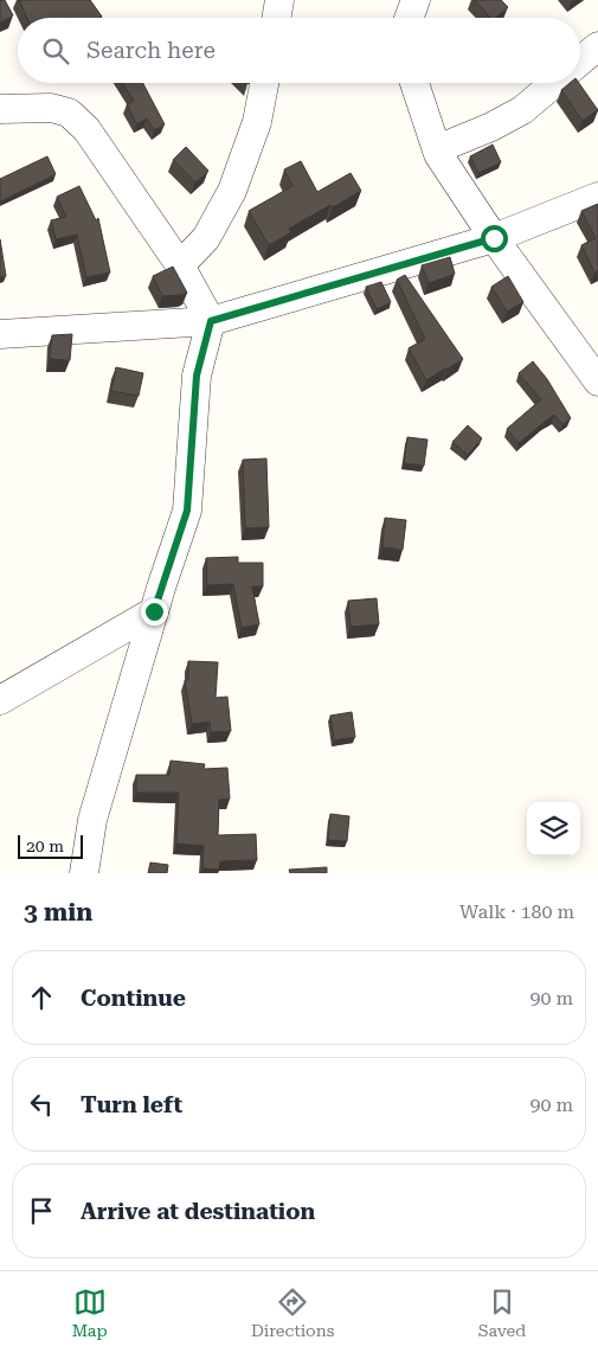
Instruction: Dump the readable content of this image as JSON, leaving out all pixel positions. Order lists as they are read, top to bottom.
{
  "scale_bar": "20 m",
  "page": {
    "search": "Search here",
    "scale": "20 m",
    "heading": ["3 min", "Walk · 180 m"],
    "list": [
      ["Continue", "90 m"],
      ["Turn left", "90 m"],
      "Arrive at destination"
    ],
    "nav": ["Map", "Directions", "Saved"]
  }
}
